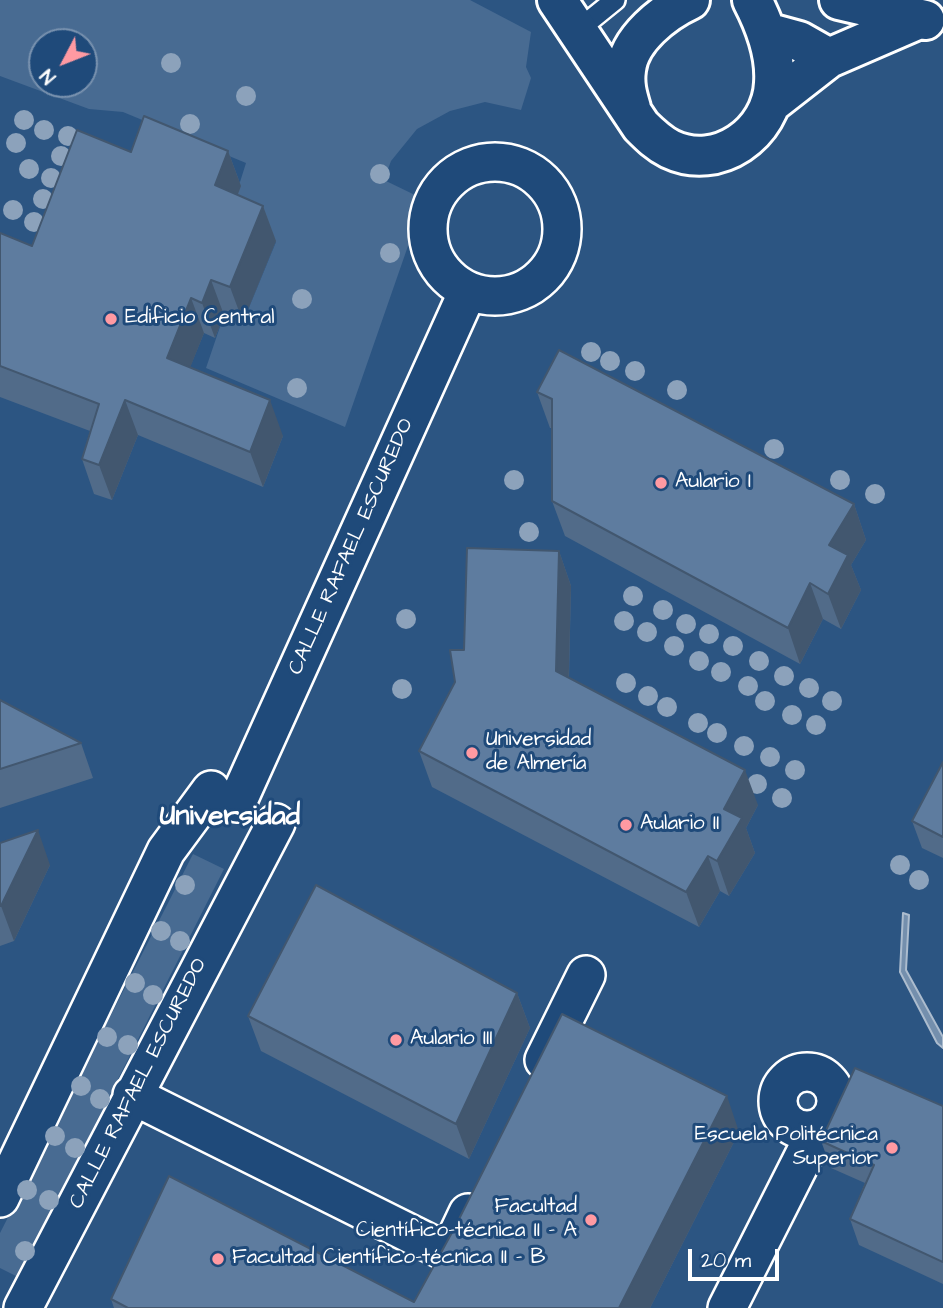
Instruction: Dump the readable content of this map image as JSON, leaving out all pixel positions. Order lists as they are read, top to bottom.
{
  "streets": {
    "street": ["CALLE RAFAEL ESCUREDO"]
  },
  "districts": ["Universidad"],
  "places": [
    "Edificio Central",
    "Aulario I",
    "Universidad de Almería",
    "Aulario II",
    "Aulario III",
    "Escuela Politécnica Superior",
    "Facultad Científico-técnica II - A",
    "Facultad Científico-técnica II - B"
  ],
  "scale_bar": "20 m",
  "north": "bottom left"
}
